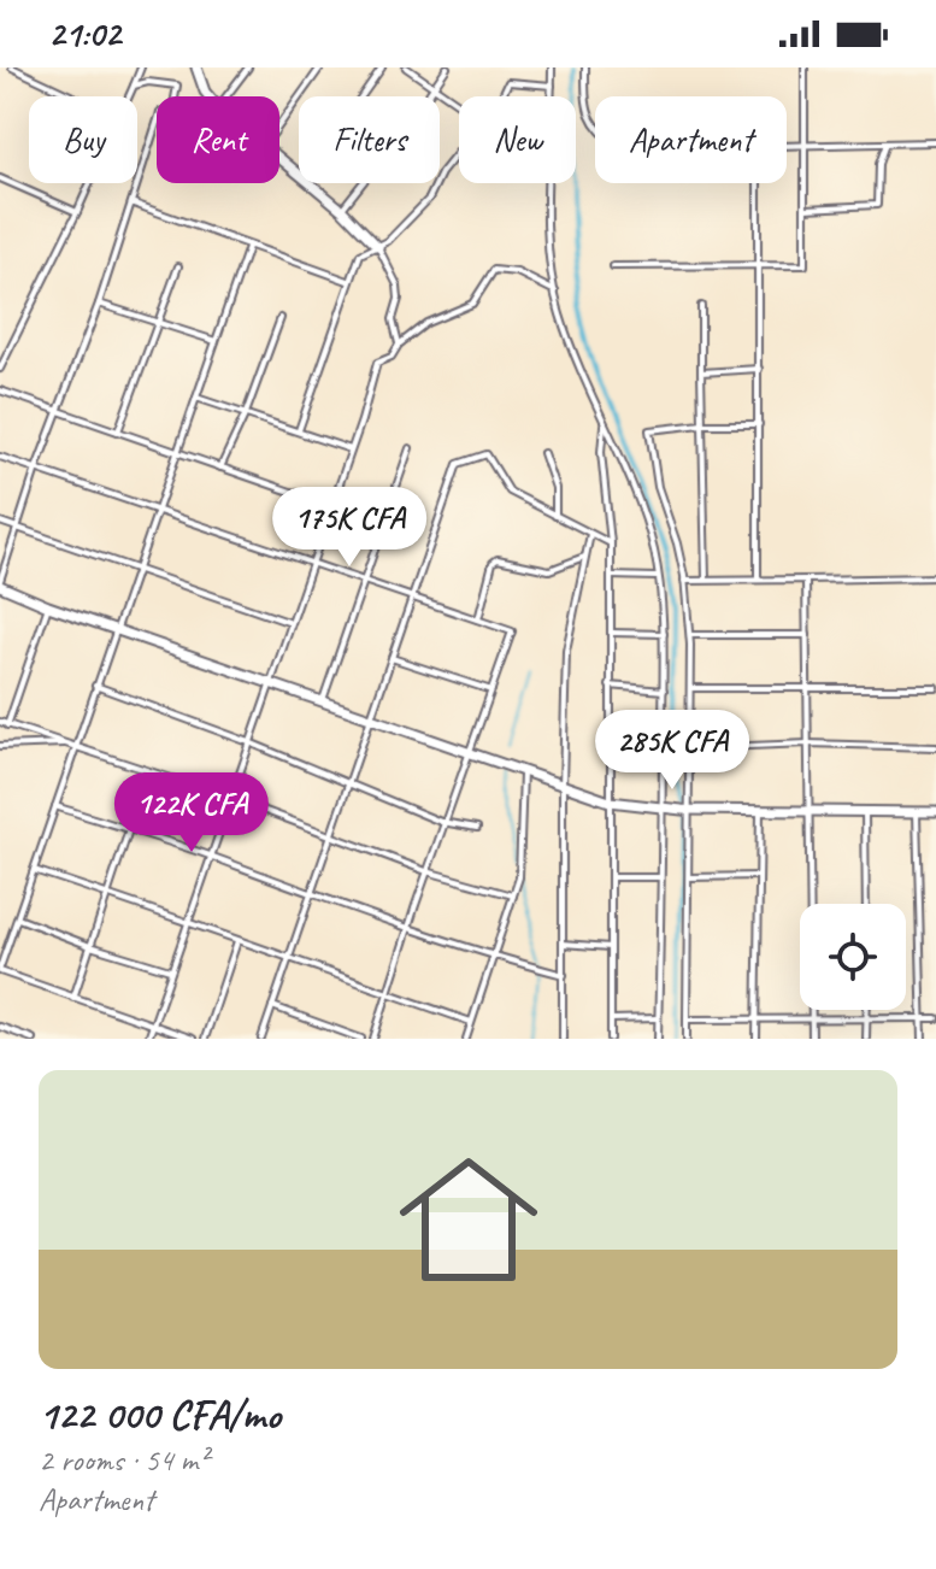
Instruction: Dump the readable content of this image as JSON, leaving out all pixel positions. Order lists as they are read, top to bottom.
{
  "page": {
    "status": "21:02",
    "chip": [
      "Buy",
      "Rent",
      "Filters",
      "New",
      "Apartment"
    ],
    "price": ["175K CFA", "285K CFA", "122K CFA"],
    "list": [
      {
        "name": "122 000 CFA/mo",
        "note": "2 rooms · 54 m² · Apartment"
      }
    ]
  }
}
